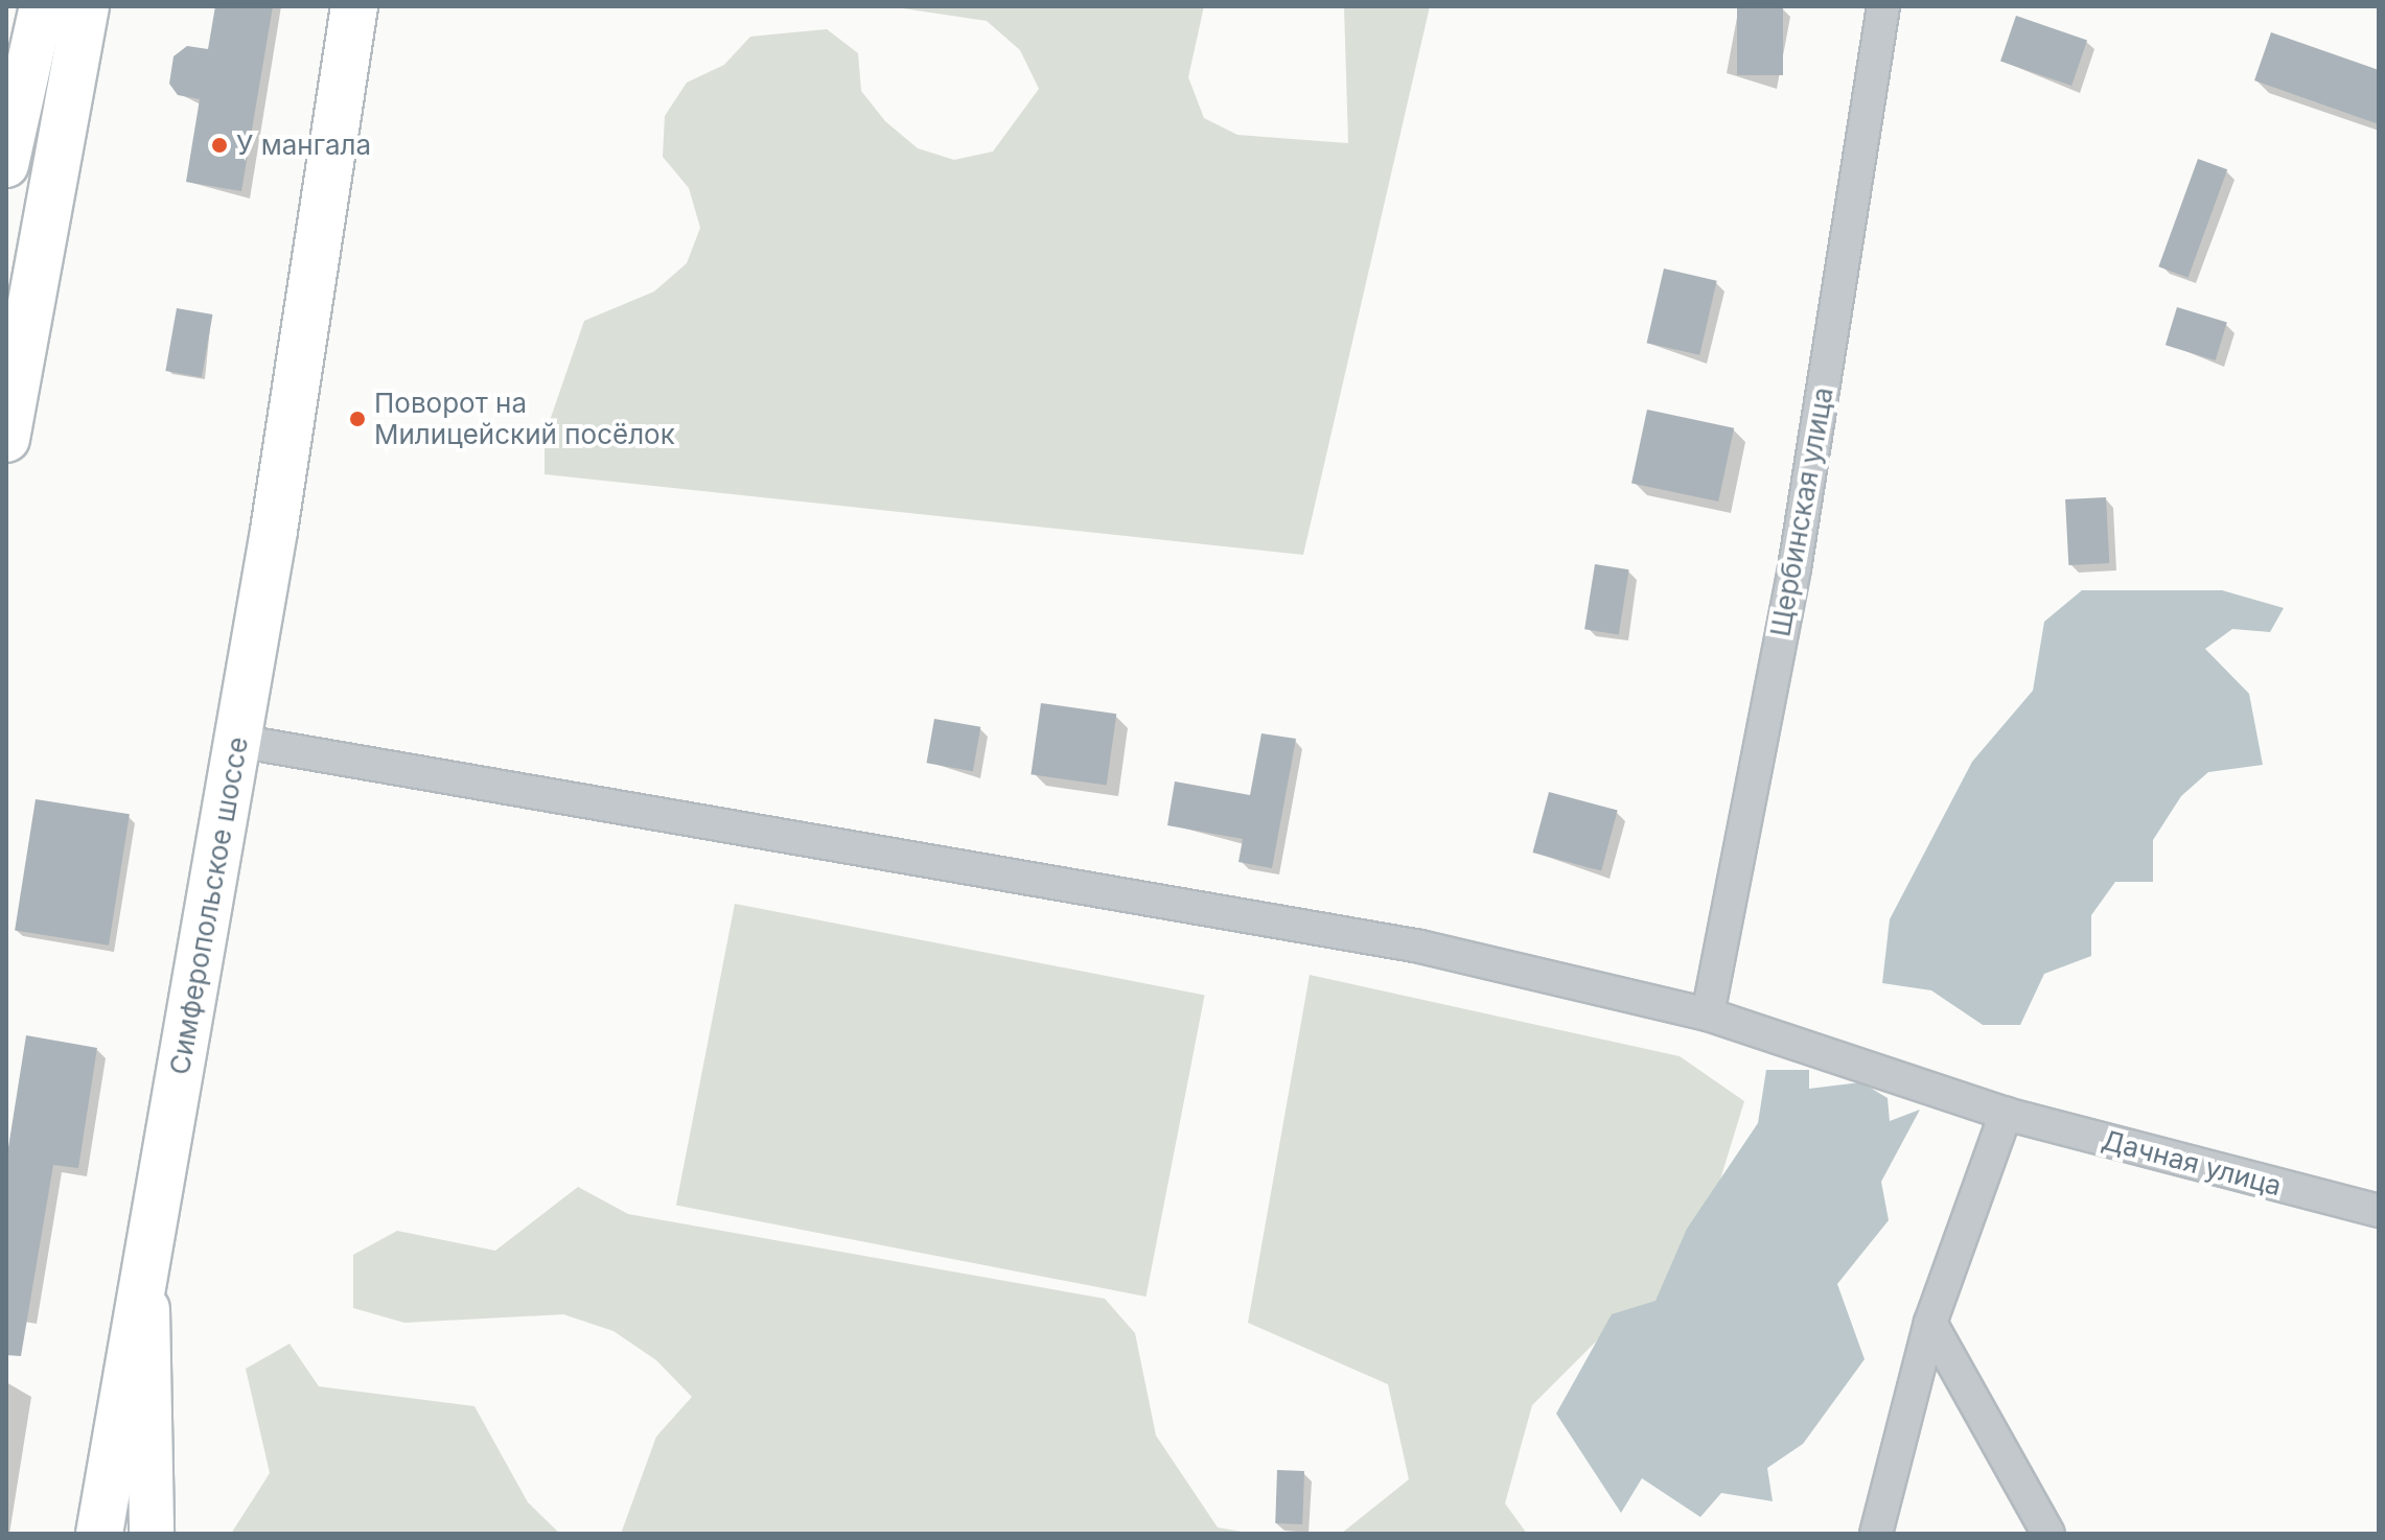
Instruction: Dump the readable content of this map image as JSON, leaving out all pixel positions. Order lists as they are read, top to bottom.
{
  "streets": {
    "main road": ["Симферопольское шоссе"],
    "street": ["Щербинская улица", "Дачная улица"]
  },
  "crossings": [
    ["Щербинская улица", "Дачная улица"],
    ["Симферопольское шоссе", "Дачная улица"]
  ],
  "places": ["У мангала", "Поворот на Милицейский посёлок"]
}
